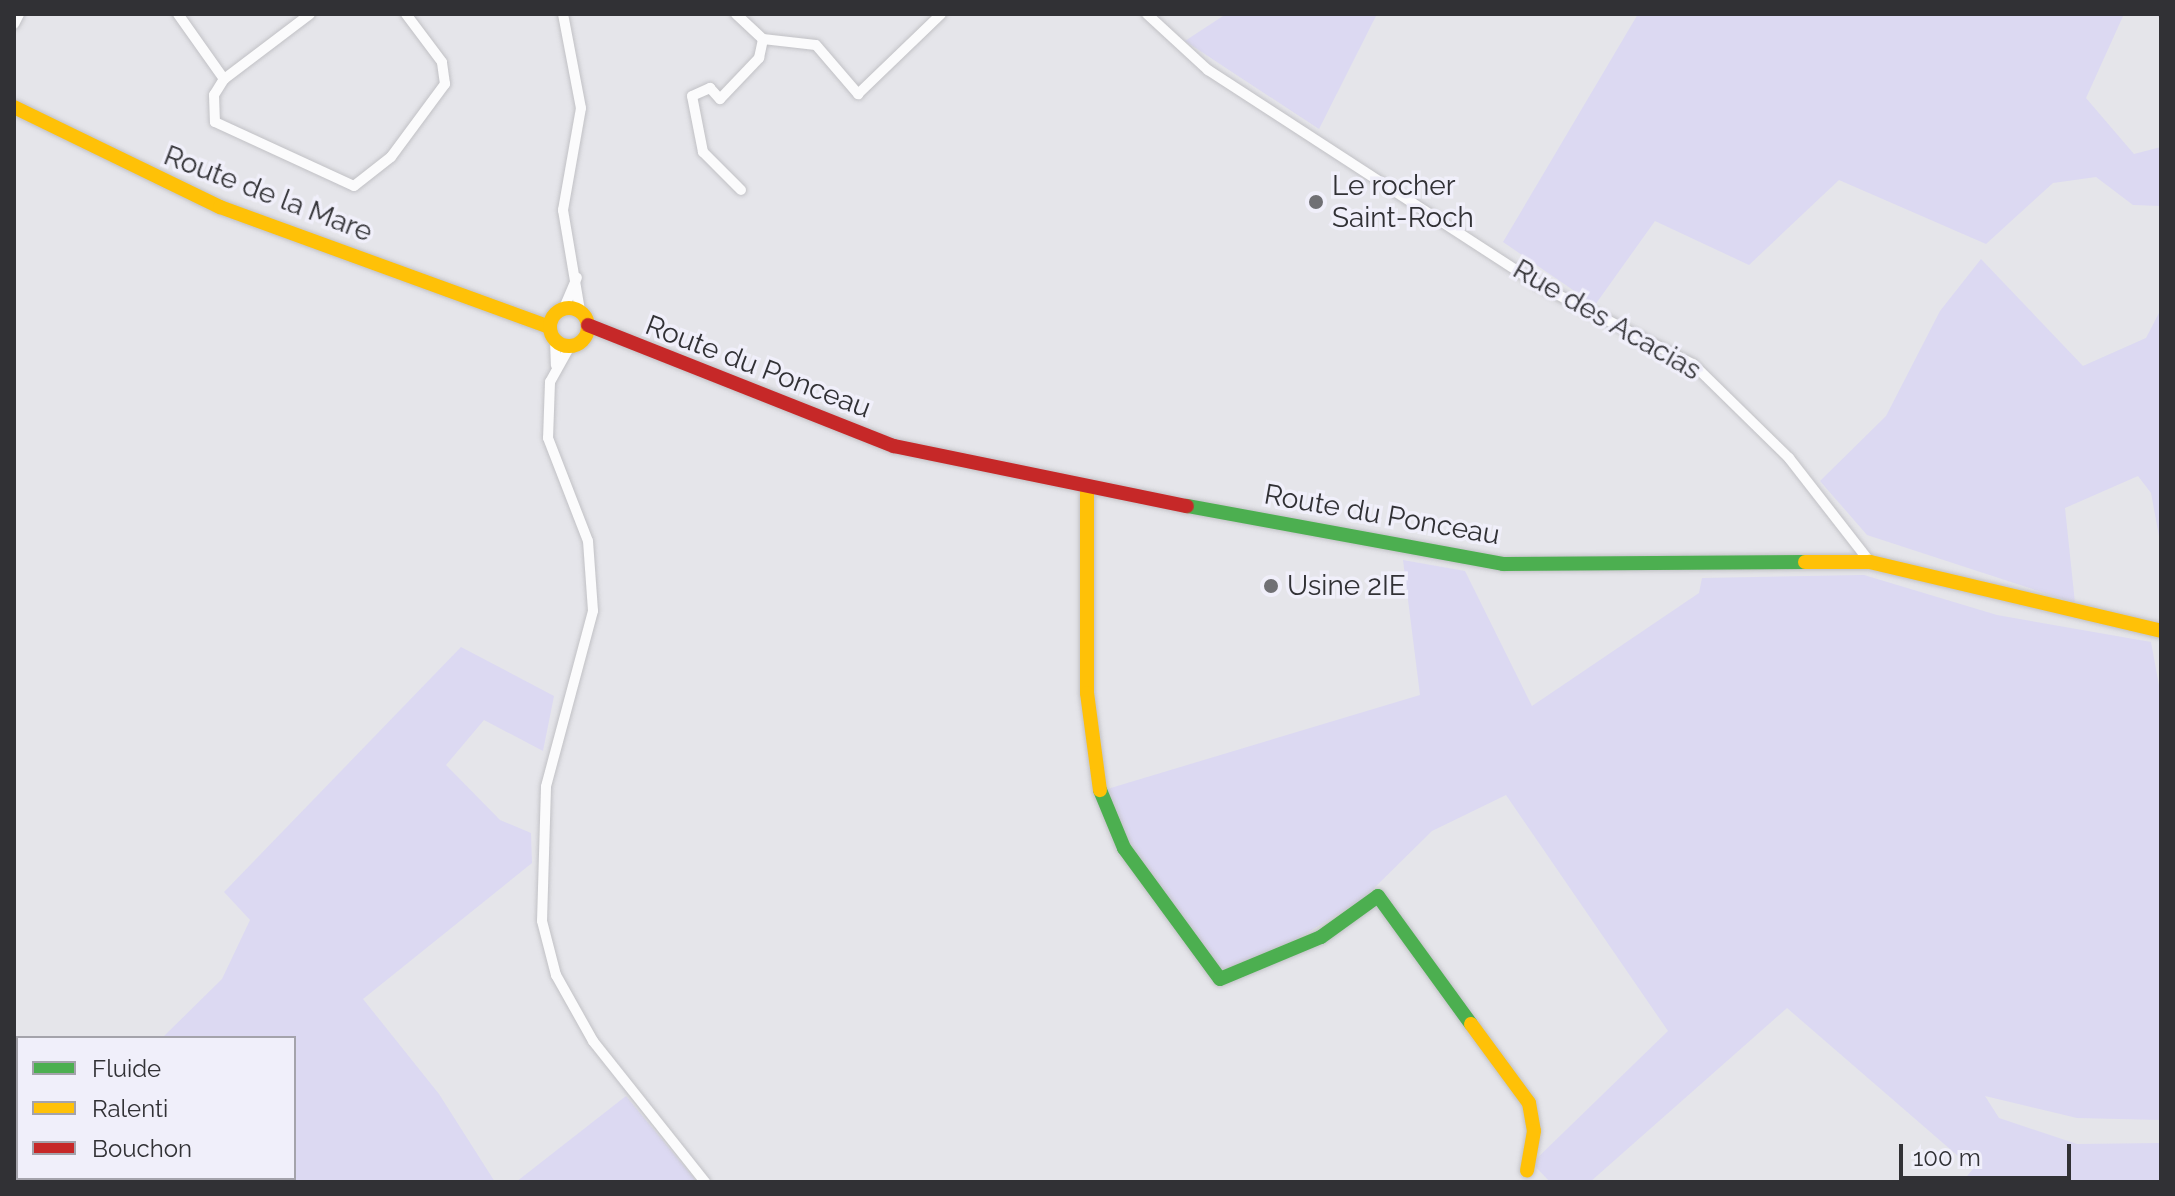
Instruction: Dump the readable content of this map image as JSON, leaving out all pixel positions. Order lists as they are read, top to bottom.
{
  "streets": {
    "street": ["Route de la Mare", "Rue des Acacias", "Route du Ponceau"]
  },
  "crossings": [
    ["Route de la Mare", "Route du Ponceau"],
    ["Rue des Acacias", "Route du Ponceau"]
  ],
  "places": ["Le rocher Saint-Roch", "Usine 2IE"],
  "legend": ["Fluide", "Ralenti", "Bouchon"],
  "scale_bar": "100 m"
}
